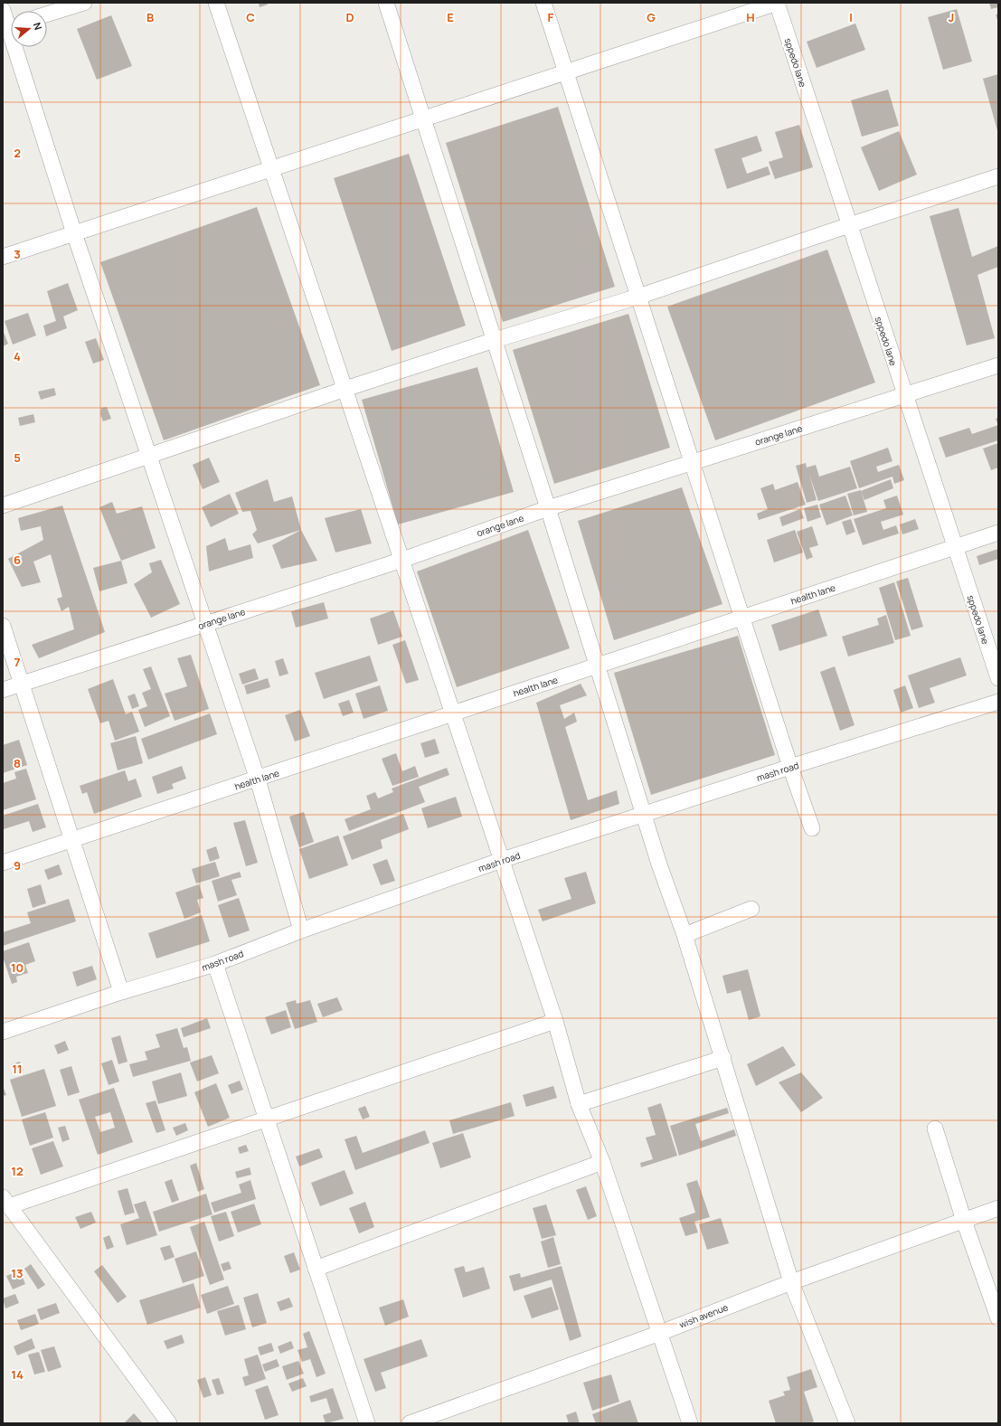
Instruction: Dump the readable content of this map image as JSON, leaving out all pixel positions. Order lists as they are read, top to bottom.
{
  "streets": {
    "street": [
      "sppedo lane",
      "orange lane",
      "health lane",
      "mash road",
      "wish avenue"
    ]
  },
  "crossings": [
    ["sppedo lane", "orange lane"],
    ["sppedo lane", "health lane"]
  ],
  "north": "right",
  "grid": {
    "columns": [
      "B",
      "C",
      "D",
      "E",
      "F",
      "G",
      "H",
      "I",
      "J"
    ],
    "rows": [
      "2",
      "3",
      "4",
      "5",
      "6",
      "7",
      "8",
      "9",
      "10",
      "11",
      "12",
      "13",
      "14"
    ]
  }
}
